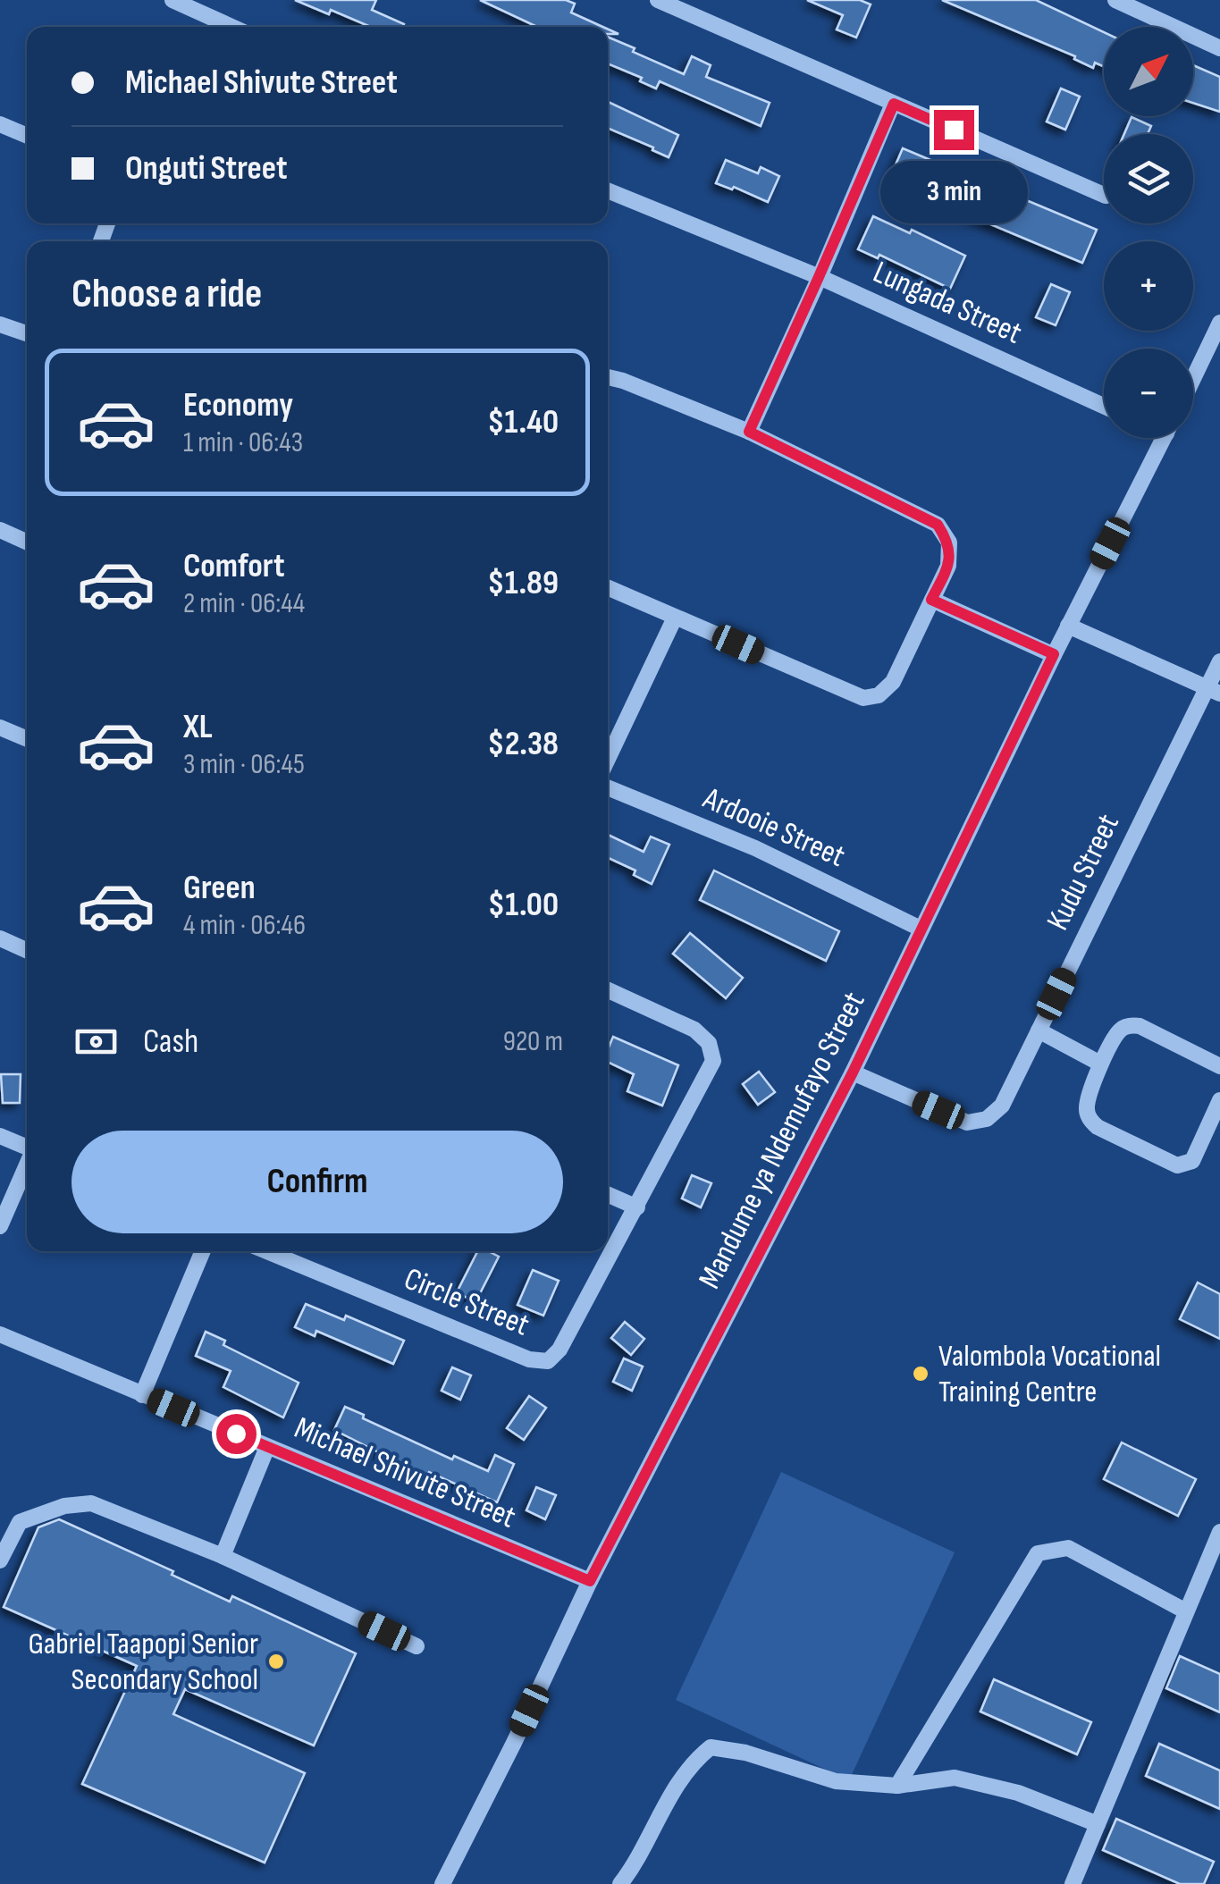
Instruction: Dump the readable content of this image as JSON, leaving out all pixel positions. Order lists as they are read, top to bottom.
{
  "streets": {
    "street": [
      "Lungada Street",
      "Ardooie Street",
      "Kudu Street",
      "Mandume ya Ndemufayo Street",
      "Circle Street",
      "Michael Shivute Street"
    ]
  },
  "crossings": [
    ["Ardooie Street", "Mandume ya Ndemufayo Street"],
    ["Kudu Street", "Mandume ya Ndemufayo Street"],
    ["Mandume ya Ndemufayo Street", "Michael Shivute Street"]
  ],
  "places": ["Valombola Vocational Training Centre", "Gabriel Taapopi Senior Secondary School"],
  "north": "top right",
  "page": {
    "map_buttons": ["+", "−"],
    "banner": ["Michael Shivute Street", "Onguti Street"],
    "bubble": "3 min",
    "heading": "Choose a ride",
    "list": [
      {
        "name": "Economy",
        "note": "1 min · 06:43",
        "value": "$1.40"
      },
      {
        "name": "Comfort",
        "note": "2 min · 06:44",
        "value": "$1.89"
      },
      {
        "name": "XL",
        "note": "3 min · 06:45",
        "value": "$2.38"
      },
      {
        "name": "Green",
        "note": "4 min · 06:46",
        "value": "$1.00"
      }
    ],
    "pay": ["Cash", "920 m"],
    "buttons": "Confirm"
  }
}
